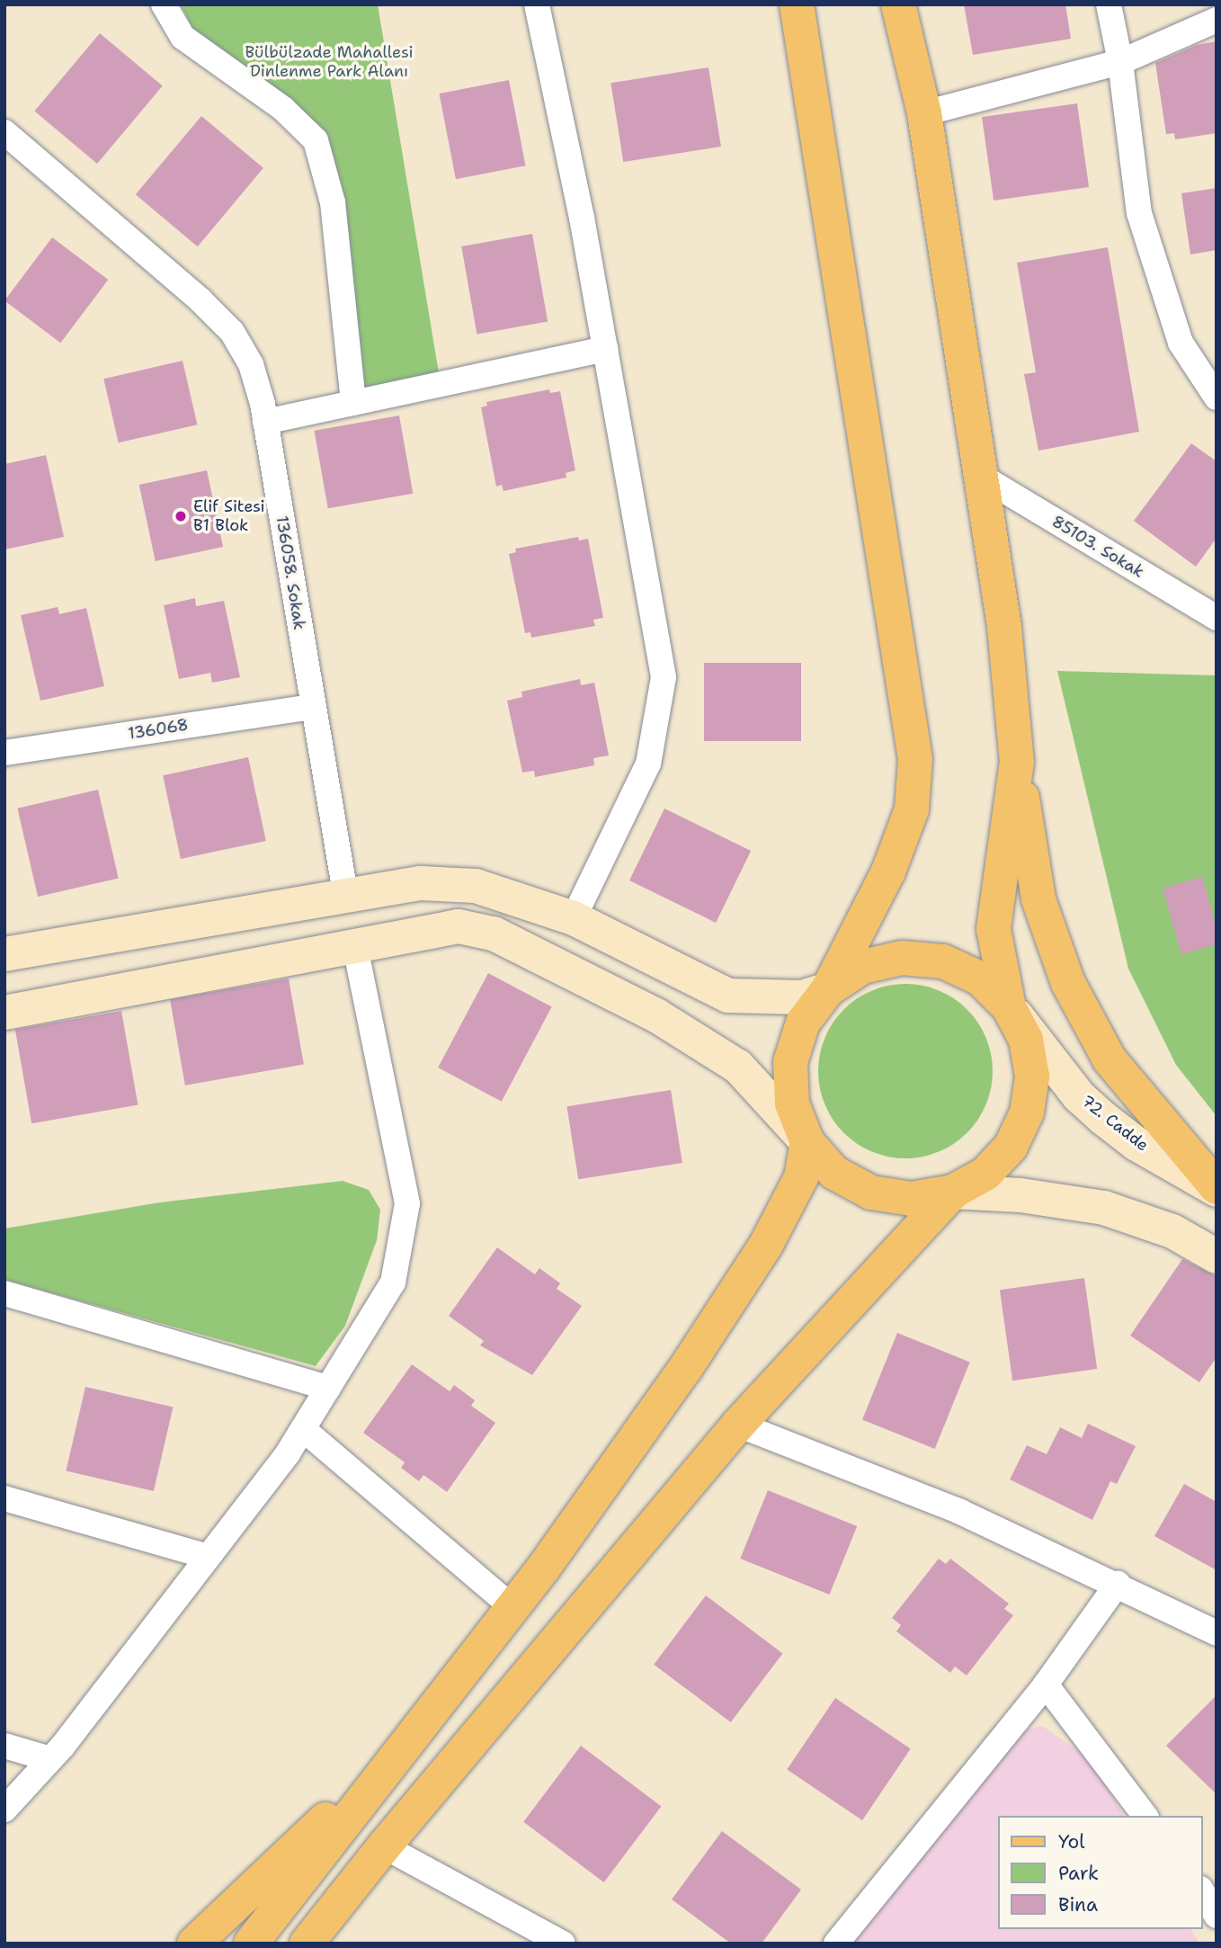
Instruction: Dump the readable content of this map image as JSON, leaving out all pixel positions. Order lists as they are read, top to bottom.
{
  "streets": {
    "main road": ["72. Cadde"],
    "street": ["85103. Sokak", "136058. Sokak", "136068"]
  },
  "crossings": [
    ["136058. Sokak", "136068"]
  ],
  "parks": ["Bülbülzade Mahallesi Dinlenme Park Alanı"],
  "places": ["Elif Sitesi B1 Blok"],
  "legend": ["Yol", "Park", "Bina"]
}
